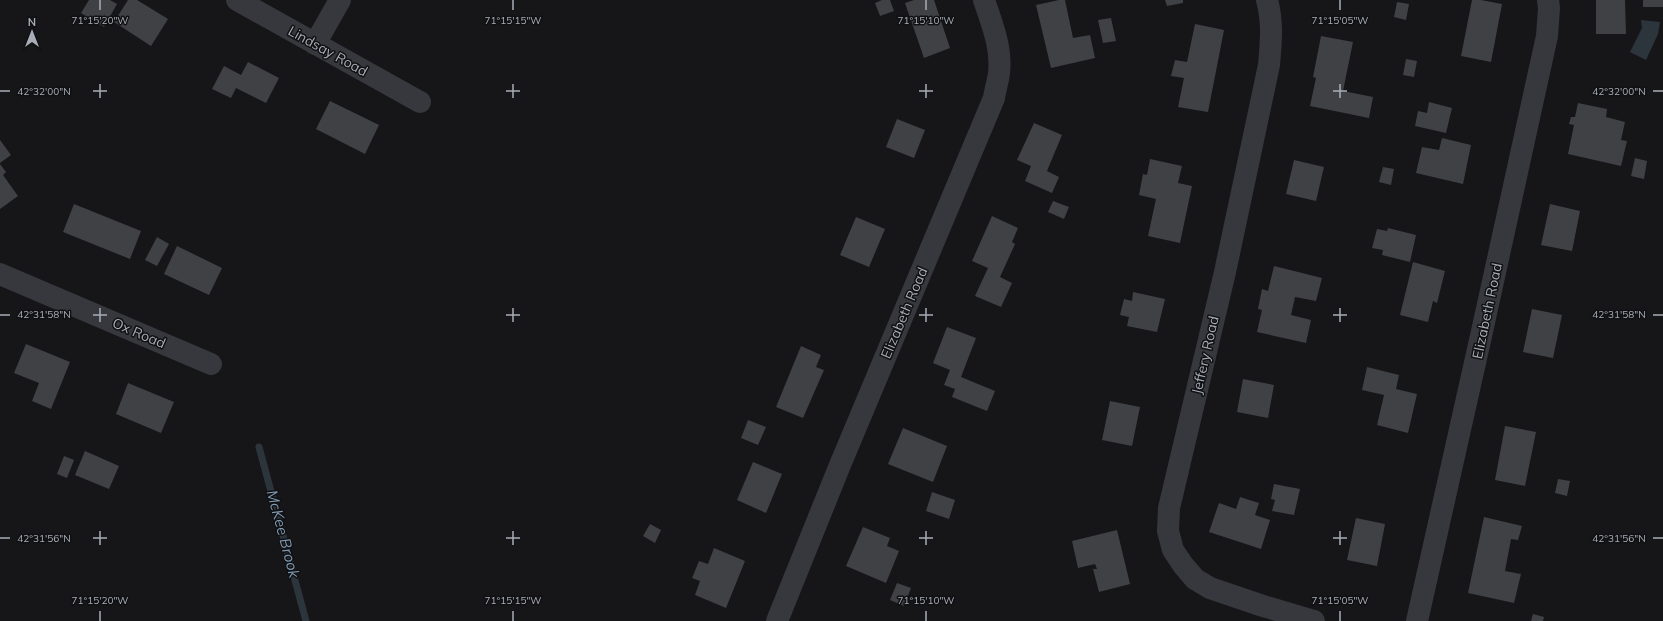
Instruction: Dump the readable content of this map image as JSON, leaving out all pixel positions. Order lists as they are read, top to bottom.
{
  "streets": {
    "street": [
      "Lindsay Road",
      "Elizabeth Road",
      "Ox Road",
      "Jeffery Road"
    ]
  },
  "water": ["McKee Brook"],
  "north": "top",
  "coordinates": [
    "71°15'20\"W",
    "71°15'15\"W",
    "71°15'10\"W",
    "71°15'05\"W",
    "42°32'00\"N",
    "42°31'58\"N",
    "42°31'56\"N"
  ]
}
